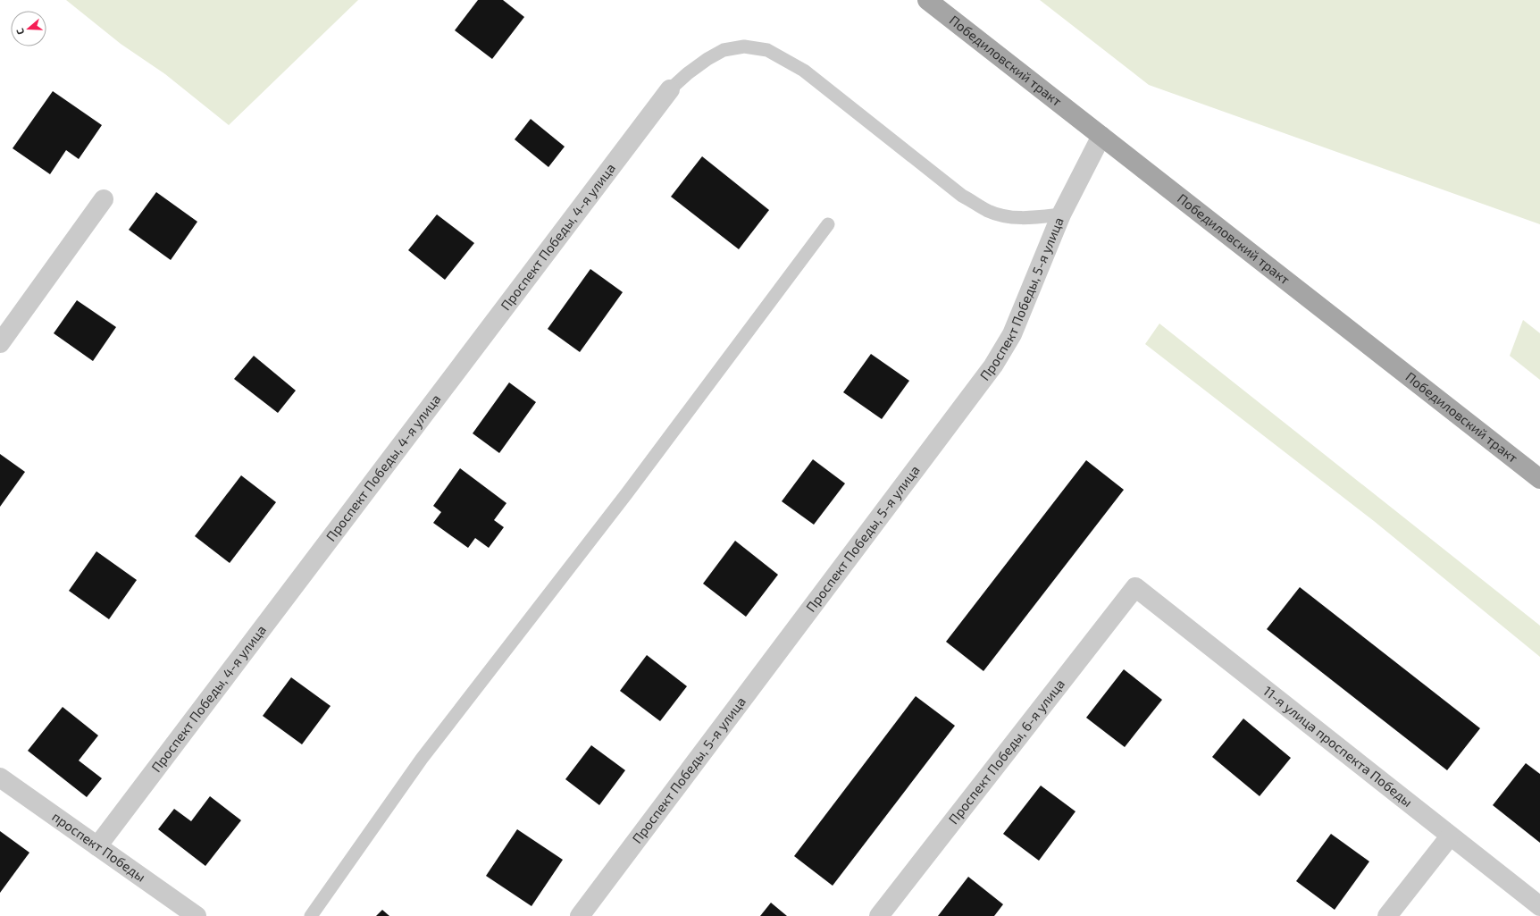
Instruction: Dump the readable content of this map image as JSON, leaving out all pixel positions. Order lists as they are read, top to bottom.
{
  "streets": {
    "main road": ["Победиловский тракт"],
    "street": [
      "Проспект Победы, 4-я улица",
      "Проспект Победы, 5-я улица",
      "11-я улица проспекта Победы",
      "Проспект Победы, 6-я улица",
      "проспект Победы"
    ]
  },
  "crossings": [
    ["Победиловский тракт", "Проспект Победы, 5-я улица"],
    ["Проспект Победы, 4-я улица", "проспект Победы"],
    ["11-я улица проспекта Победы", "Проспект Победы, 6-я улица"]
  ],
  "north": "left"
}
